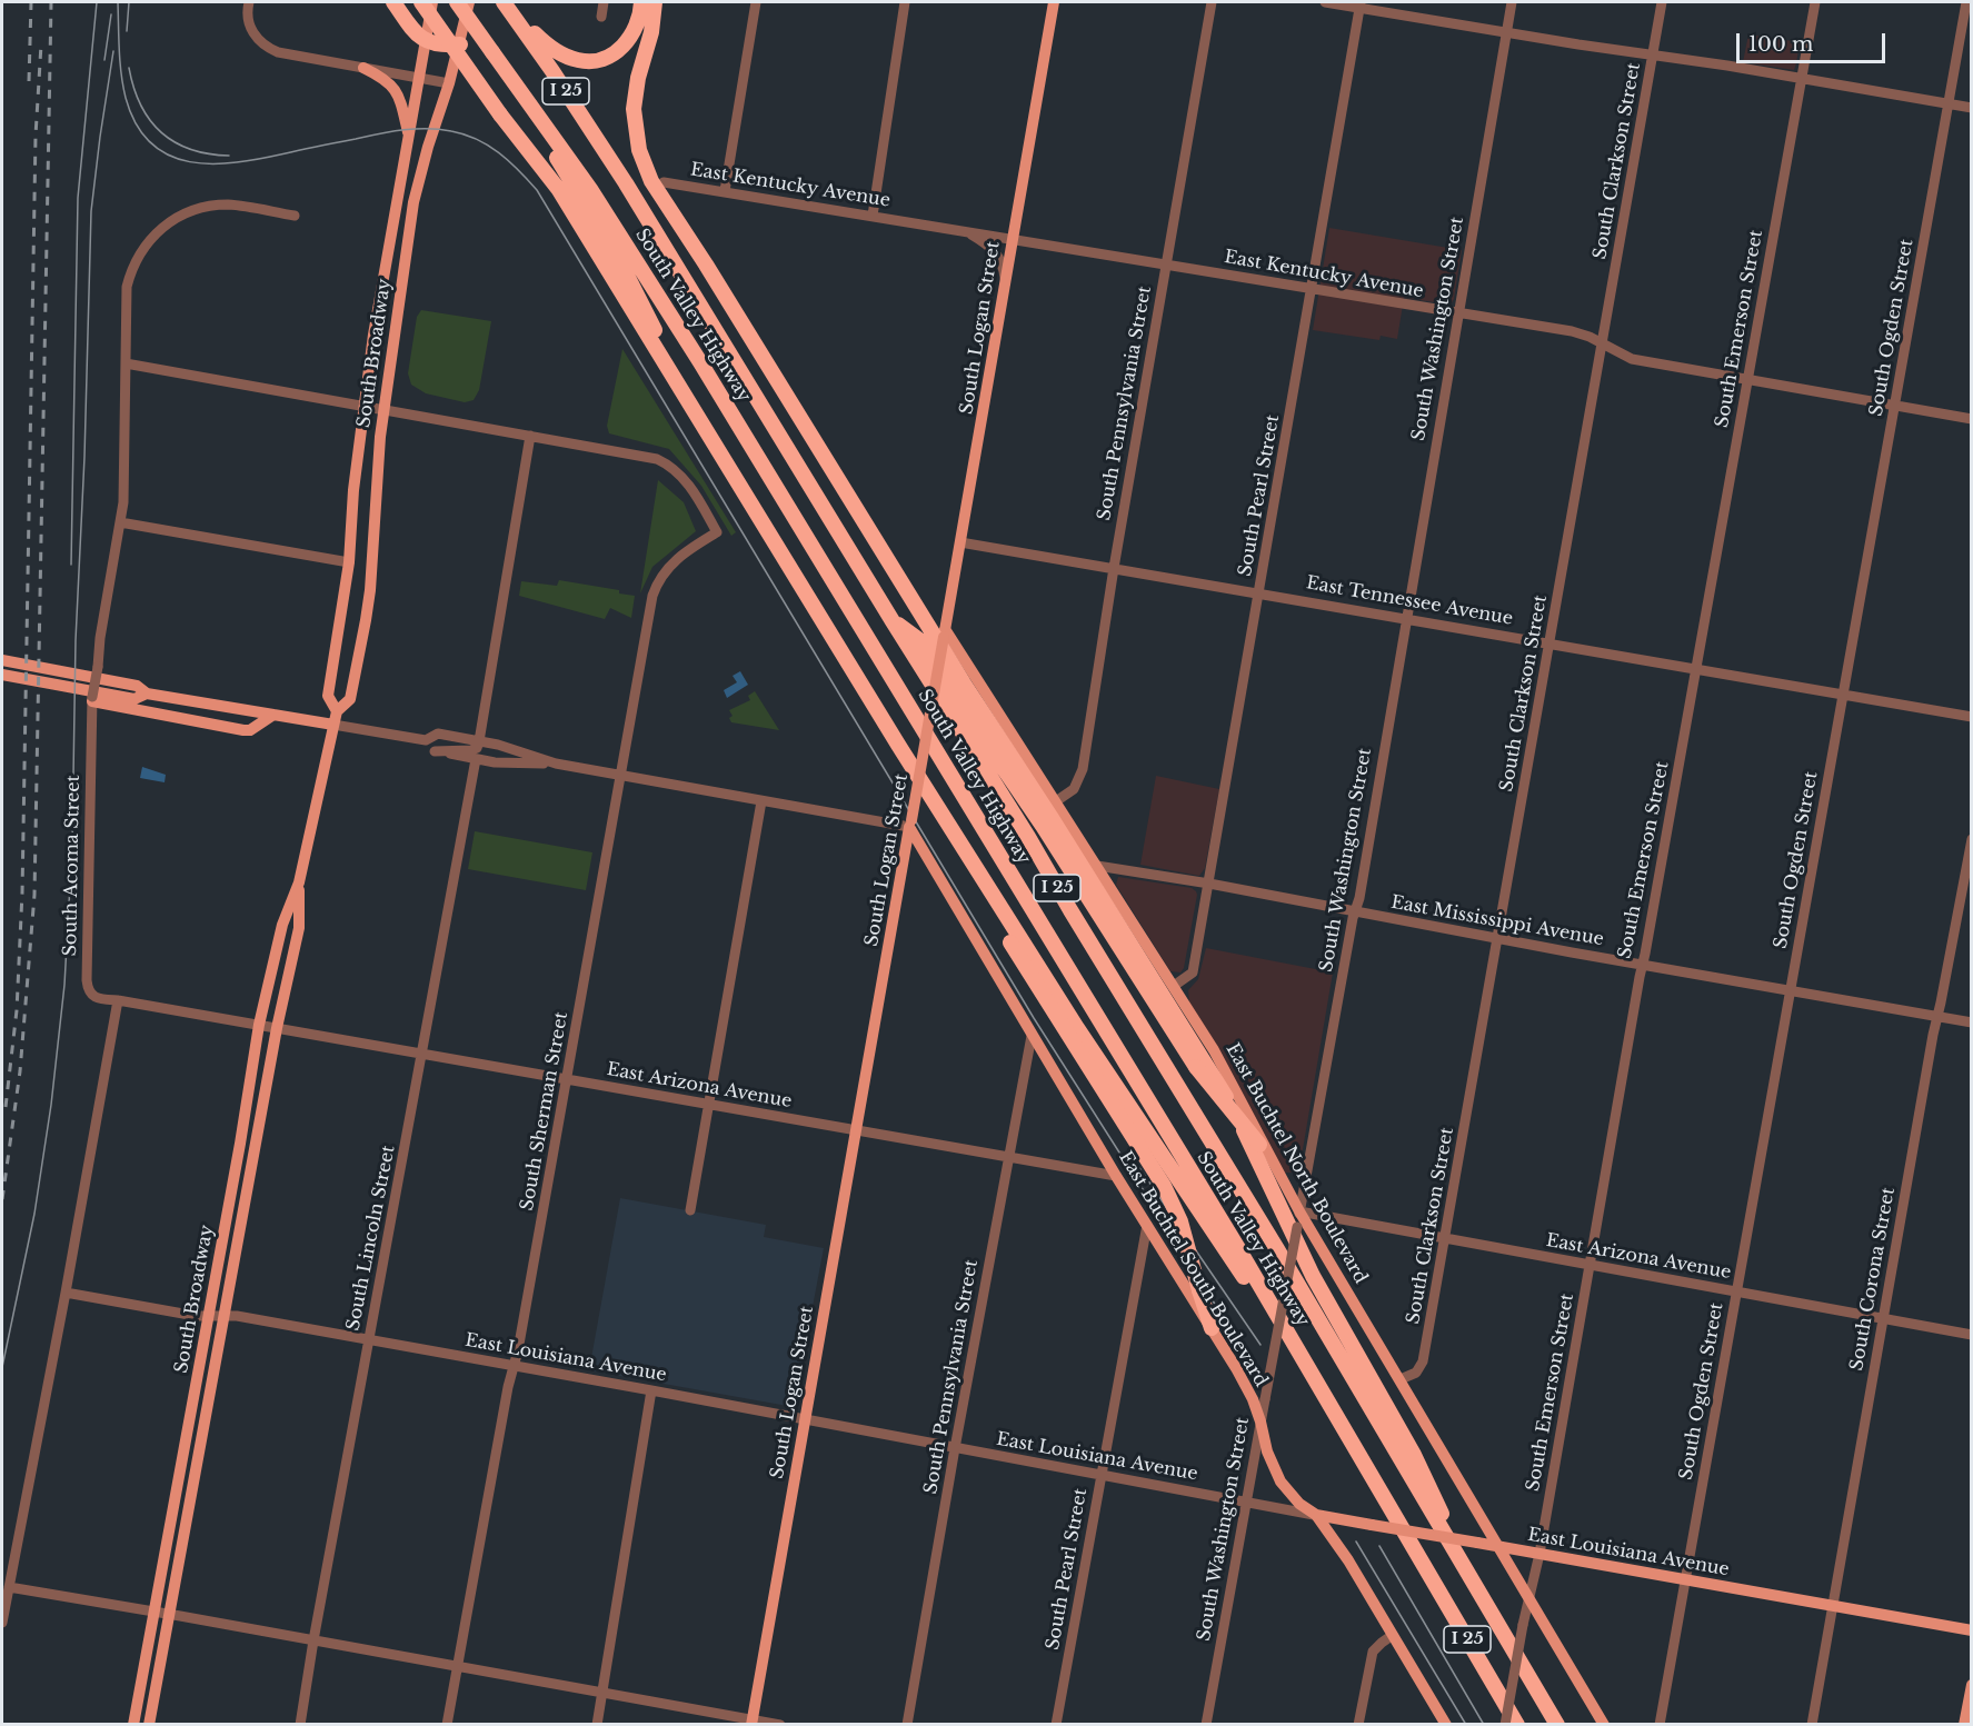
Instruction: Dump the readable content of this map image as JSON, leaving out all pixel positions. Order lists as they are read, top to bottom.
{
  "streets": {
    "highway": ["I 25", "South Valley Highway"],
    "main road": [
      "South Logan Street",
      "South Broadway",
      "East Buchtel North Boulevard",
      "East Buchtel South Boulevard",
      "East Louisiana Avenue"
    ],
    "street": [
      "South Clarkson Street",
      "East Kentucky Avenue",
      "South Ogden Street",
      "South Washington Street",
      "South Emerson Street",
      "South Pennsylvania Street",
      "South Pearl Street",
      "East Tennessee Avenue",
      "South Acoma Street",
      "East Mississippi Avenue",
      "East Arizona Avenue",
      "South Sherman Street",
      "South Lincoln Street",
      "South Corona Street"
    ]
  },
  "crossings": [
    ["South Clarkson Street", "East Kentucky Avenue"],
    ["South Clarkson Street", "East Tennessee Avenue"],
    ["South Clarkson Street", "East Mississippi Avenue"],
    ["South Clarkson Street", "East Arizona Avenue"],
    ["South Clarkson Street", "East Buchtel North Boulevard"],
    ["East Kentucky Avenue", "South Logan Street"],
    ["East Kentucky Avenue", "South Ogden Street"],
    ["East Kentucky Avenue", "South Washington Street"],
    ["East Kentucky Avenue", "South Emerson Street"],
    ["East Kentucky Avenue", "South Pennsylvania Street"],
    ["East Kentucky Avenue", "South Pearl Street"],
    ["South Logan Street", "East Tennessee Avenue"],
    ["South Logan Street", "East Arizona Avenue"],
    ["South Logan Street", "East Buchtel North Boulevard"],
    ["South Logan Street", "East Buchtel South Boulevard"],
    ["South Logan Street", "East Louisiana Avenue"],
    ["South Ogden Street", "East Tennessee Avenue"],
    ["South Ogden Street", "East Mississippi Avenue"],
    ["South Ogden Street", "East Arizona Avenue"],
    ["South Ogden Street", "East Louisiana Avenue"],
    ["South Washington Street", "East Tennessee Avenue"],
    ["South Washington Street", "East Mississippi Avenue"],
    ["South Washington Street", "East Arizona Avenue"],
    ["South Washington Street", "East Buchtel North Boulevard"],
    ["South Washington Street", "East Buchtel South Boulevard"],
    ["South Washington Street", "East Louisiana Avenue"],
    ["South Emerson Street", "East Tennessee Avenue"],
    ["South Emerson Street", "East Mississippi Avenue"],
    ["South Emerson Street", "East Arizona Avenue"],
    ["South Emerson Street", "East Buchtel North Boulevard"],
    ["South Emerson Street", "East Louisiana Avenue"],
    ["South Broadway", "East Arizona Avenue"],
    ["South Broadway", "East Louisiana Avenue"],
    ["South Pennsylvania Street", "East Tennessee Avenue"],
    ["South Pennsylvania Street", "East Arizona Avenue"],
    ["South Pennsylvania Street", "East Buchtel North Boulevard"],
    ["South Pennsylvania Street", "East Buchtel South Boulevard"],
    ["South Pennsylvania Street", "East Louisiana Avenue"],
    ["South Pearl Street", "East Tennessee Avenue"],
    ["South Pearl Street", "East Mississippi Avenue"],
    ["South Pearl Street", "East Buchtel North Boulevard"],
    ["South Pearl Street", "East Buchtel South Boulevard"],
    ["South Pearl Street", "East Louisiana Avenue"],
    ["South Acoma Street", "East Arizona Avenue"],
    ["East Mississippi Avenue", "East Buchtel North Boulevard"],
    ["East Mississippi Avenue", "South Corona Street"],
    ["East Arizona Avenue", "South Sherman Street"],
    ["East Arizona Avenue", "East Buchtel North Boulevard"],
    ["East Arizona Avenue", "South Lincoln Street"],
    ["East Arizona Avenue", "East Buchtel South Boulevard"],
    ["East Arizona Avenue", "South Corona Street"],
    ["South Sherman Street", "East Louisiana Avenue"],
    ["East Buchtel North Boulevard", "East Louisiana Avenue"],
    ["South Lincoln Street", "East Louisiana Avenue"],
    ["East Buchtel South Boulevard", "East Louisiana Avenue"],
    ["South Corona Street", "East Louisiana Avenue"]
  ],
  "scale_bar": "100 m"
}
